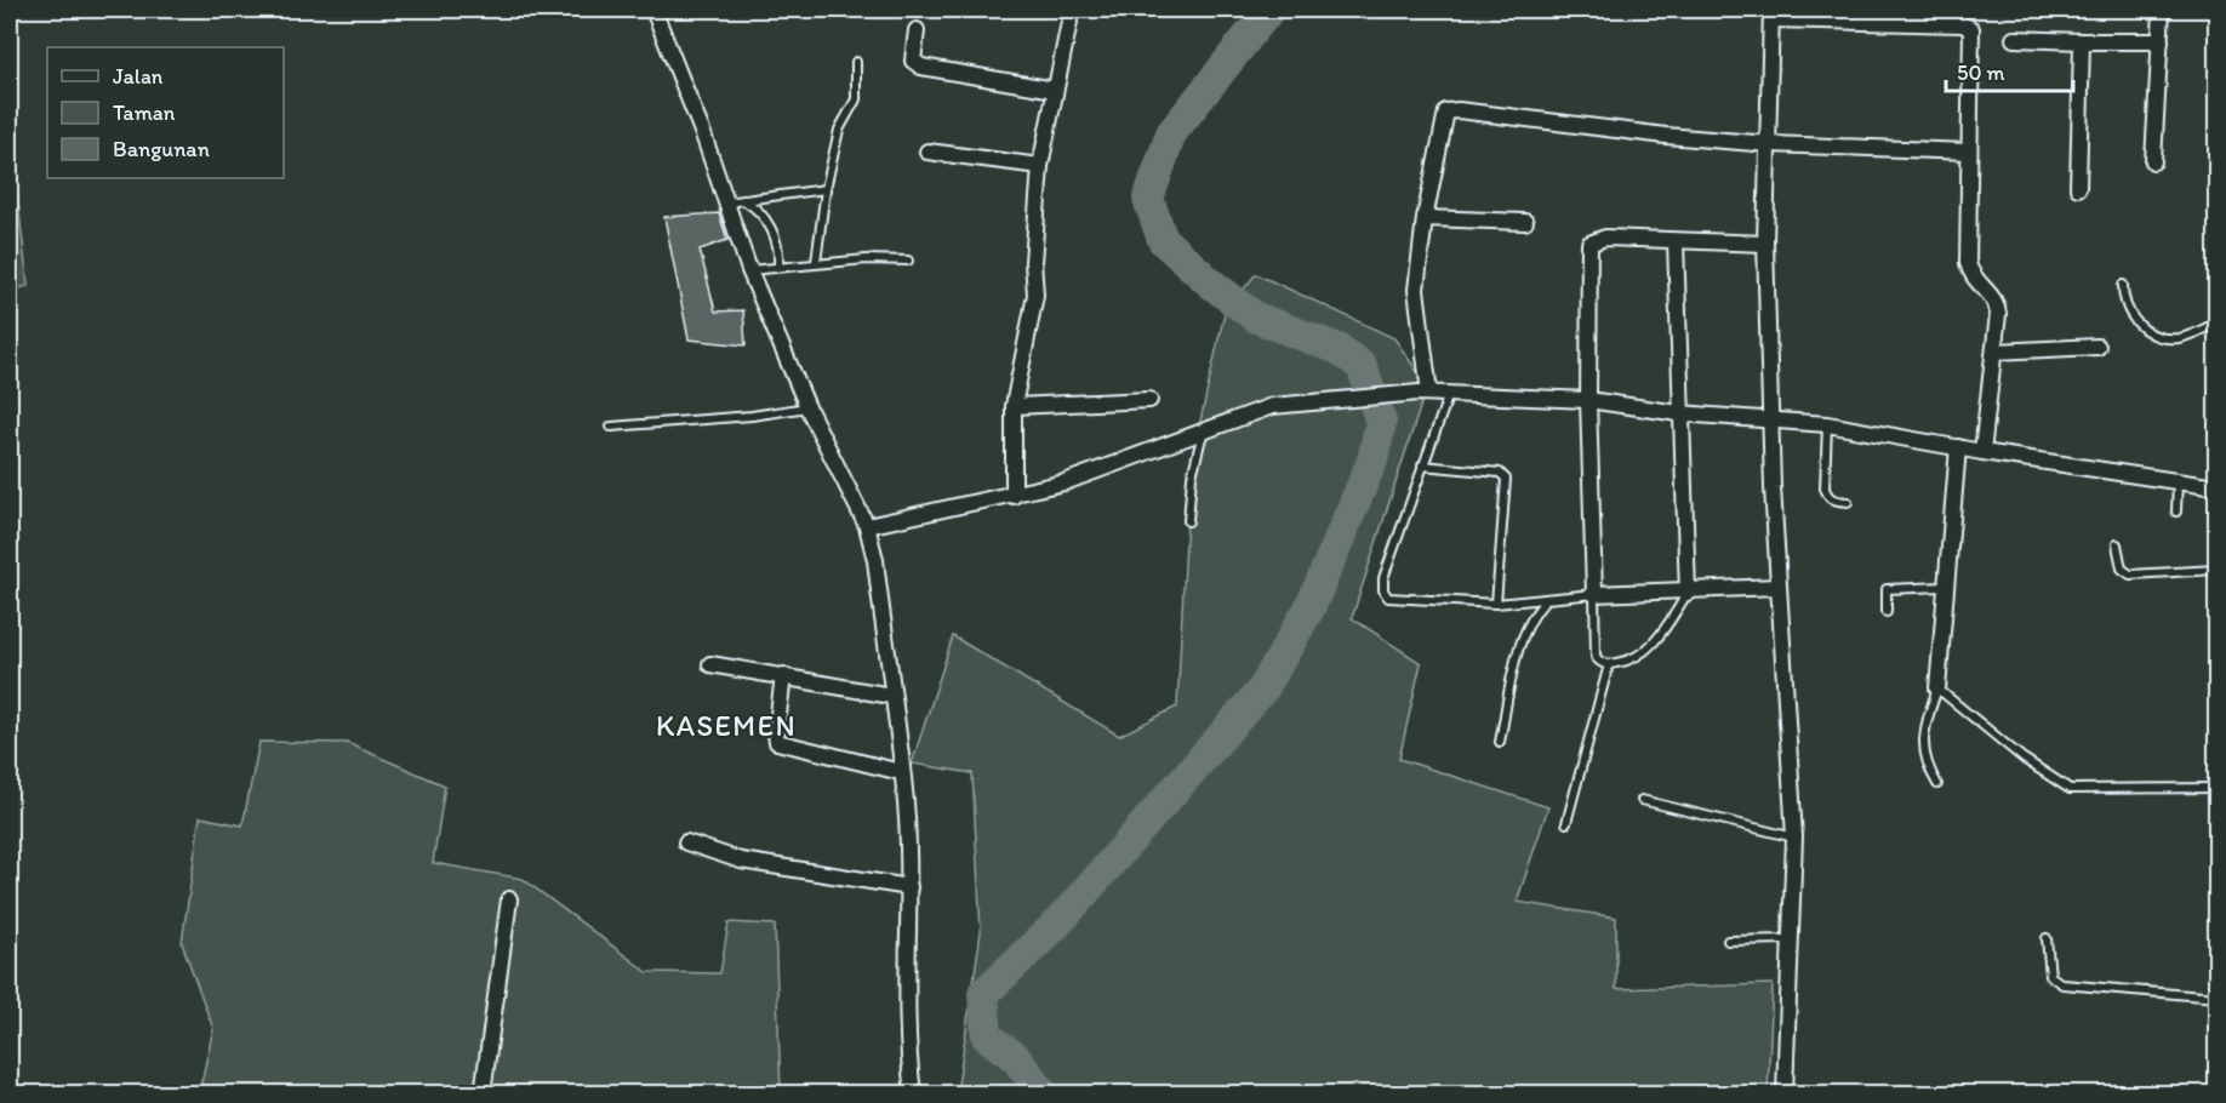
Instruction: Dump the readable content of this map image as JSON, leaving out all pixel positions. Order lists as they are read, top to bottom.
{
  "districts": ["KASEMEN"],
  "legend": ["Jalan", "Taman", "Bangunan"],
  "scale_bar": "50 m"
}
